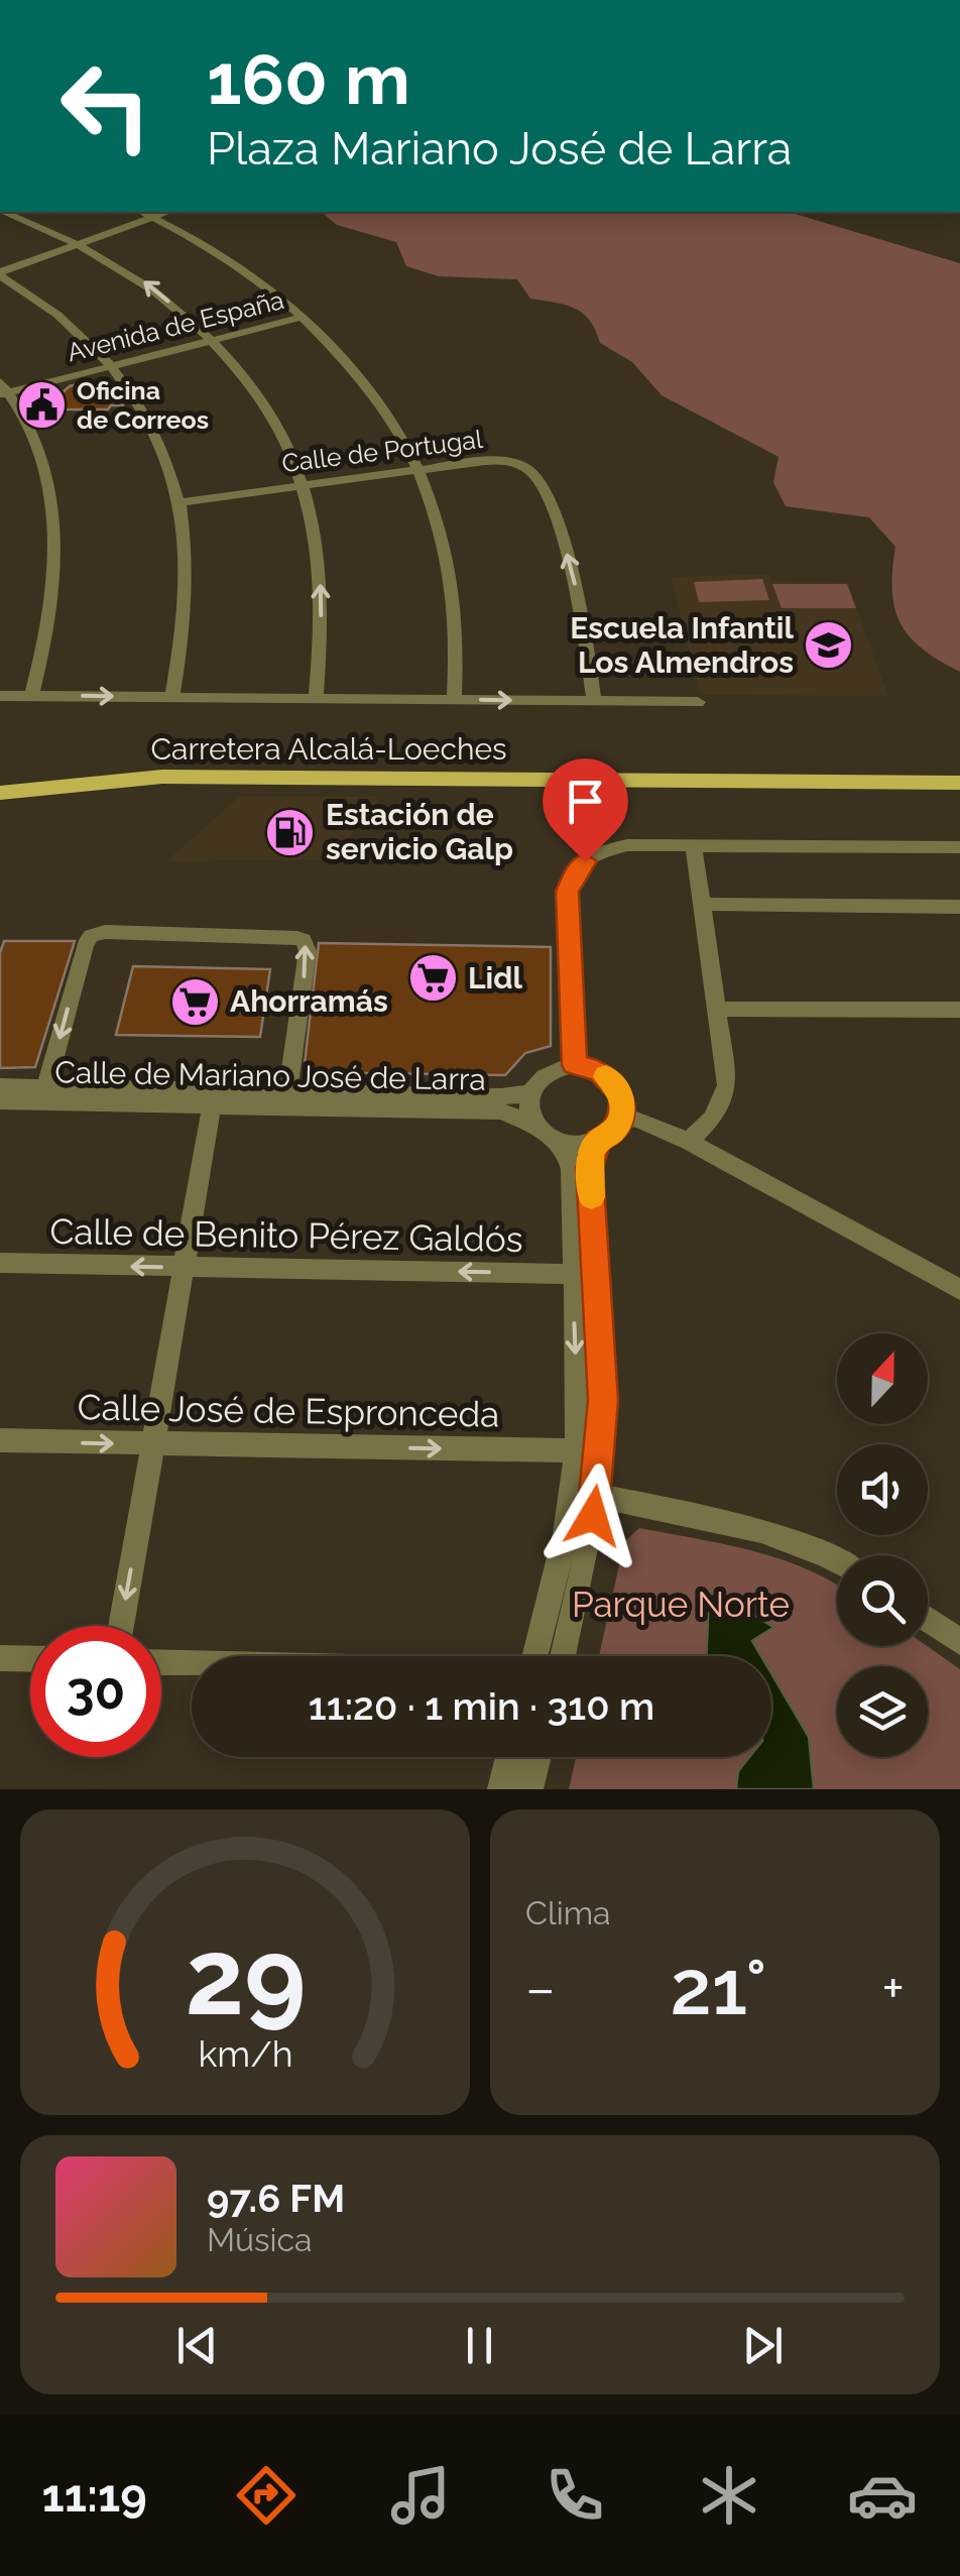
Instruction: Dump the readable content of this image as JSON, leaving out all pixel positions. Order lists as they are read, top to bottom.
{
  "streets": {
    "main road": ["Carretera Alcalá-Loeches"],
    "street": [
      "Avenida de España",
      "Calle de Portugal",
      "Calle de Mariano José de Larra",
      "Calle de Benito Pérez Galdós",
      "Calle José de Espronceda"
    ]
  },
  "one_way": ["Calle de Portugal", "Calle de Benito Pérez Galdós", "Calle José de Espronceda"],
  "parks": ["Parque Norte"],
  "places": {
    "public building": ["Oficina de Correos"],
    "school or university": ["Escuela Infantil Los Almendros"],
    "fuel station": ["Estación de servicio Galp"],
    "supermarket": ["Lidl", "Ahorramás"]
  },
  "north": "top",
  "page": {
    "turn": ["160 m", "Plaza Mariano José de Larra"],
    "limit": "30",
    "trip": "11:20 · 1 min · 310 m",
    "tile": "Clima",
    "heat": ["−", "21°", "+"],
    "song": ["97.6 FM", "Música"],
    "tabs": "11:19",
    "gauge": ["29", "km/h"]
  }
}
